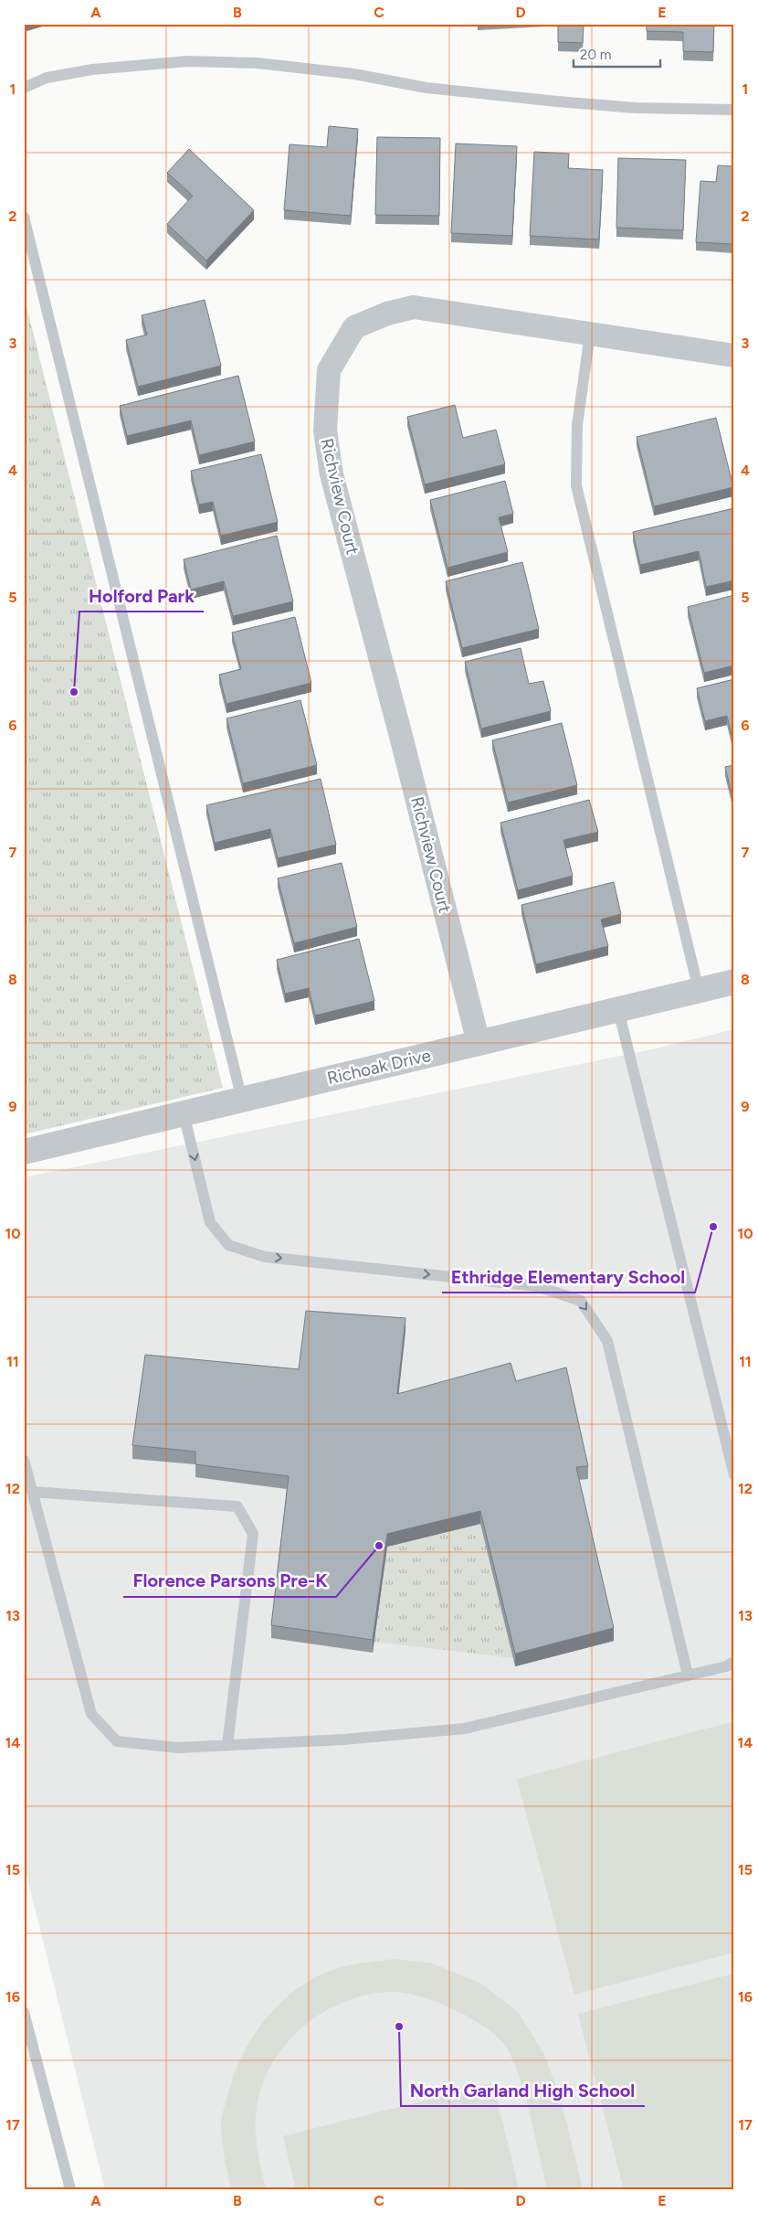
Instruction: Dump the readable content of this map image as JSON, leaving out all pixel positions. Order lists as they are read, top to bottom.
{
  "streets": {
    "street": ["Richview Court", "Richoak Drive"]
  },
  "crossings": [
    ["Richview Court", "Richoak Drive"]
  ],
  "places": [
    "Holford Park",
    "Ethridge Elementary School",
    "Florence Parsons Pre-K",
    "North Garland High School"
  ],
  "scale_bar": "20 m",
  "grid": {
    "columns": [
      "A",
      "B",
      "C",
      "D",
      "E"
    ],
    "rows": [
      "1",
      "2",
      "3",
      "4",
      "5",
      "6",
      "7",
      "8",
      "9",
      "10",
      "11",
      "12",
      "13",
      "14",
      "15",
      "16",
      "17"
    ]
  }
}
